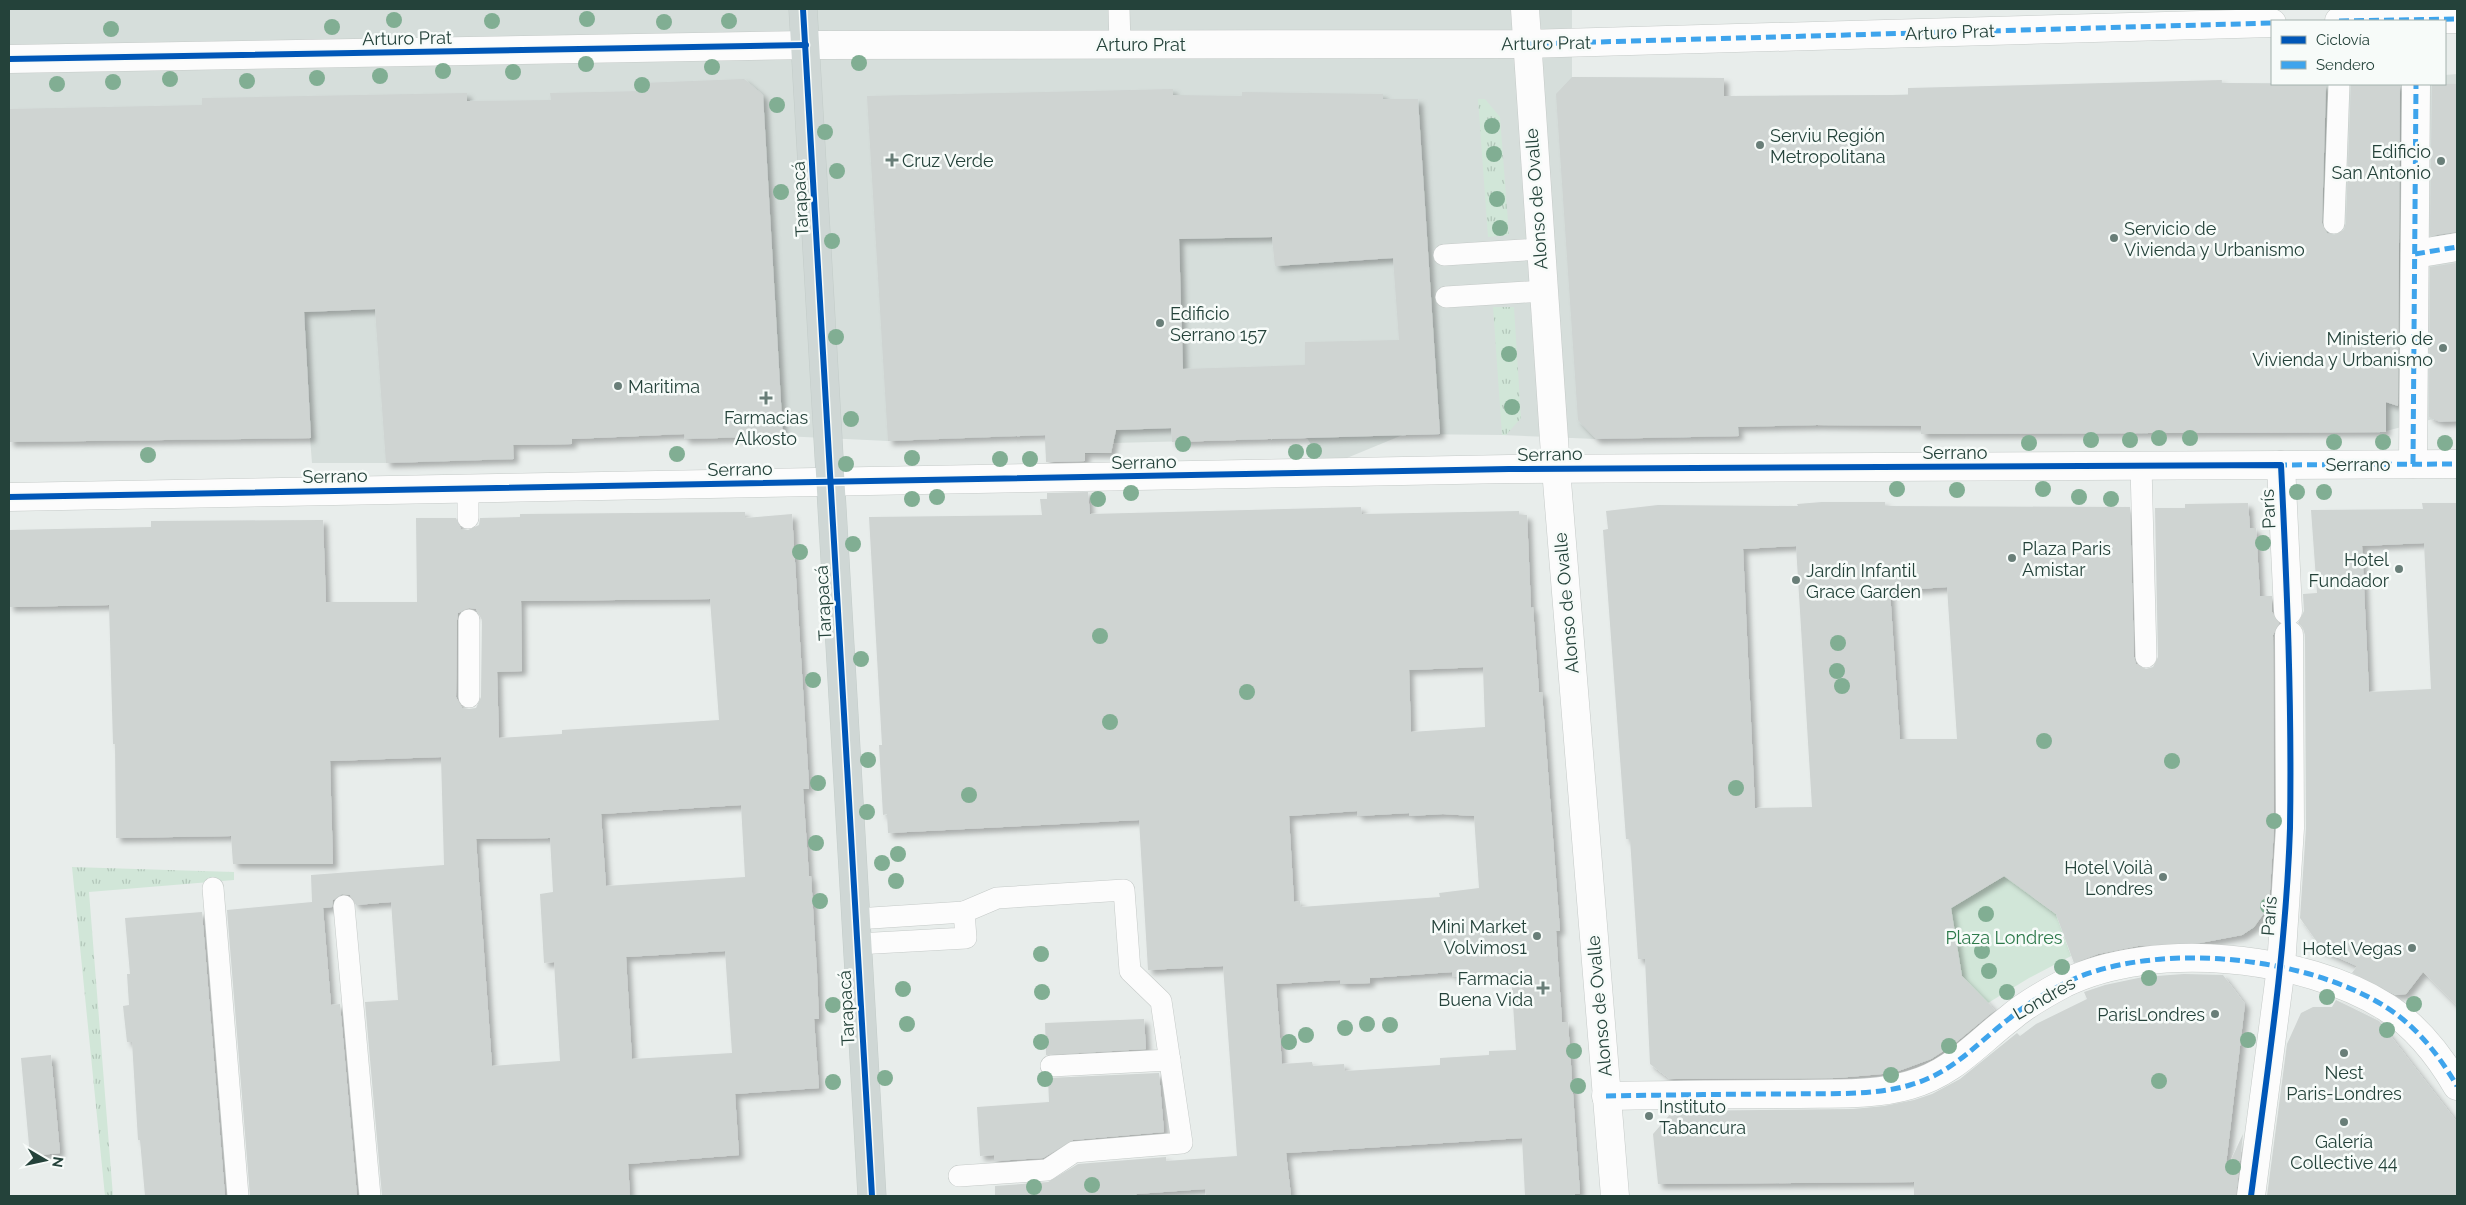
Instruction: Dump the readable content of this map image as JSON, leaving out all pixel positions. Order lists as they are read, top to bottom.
{
  "streets": {
    "main road": ["Tarapacá"],
    "street": [
      "Arturo Prat",
      "Alonso de Ovalle",
      "Serrano",
      "París",
      "Londres"
    ]
  },
  "crossings": [
    ["Arturo Prat", "Tarapacá"],
    ["Arturo Prat", "Alonso de Ovalle"],
    ["Tarapacá", "Serrano"],
    ["Alonso de Ovalle", "Serrano"],
    ["Alonso de Ovalle", "Londres"],
    ["Serrano", "París"],
    ["París", "Londres"]
  ],
  "parks": ["Plaza Londres"],
  "places": {
    "other": [
      "Serviu Región Metropolitana",
      "Edificio San Antonio",
      "Servicio de Vivienda y Urbanismo",
      "Edificio Serrano 157",
      "Ministerio de Vivienda y Urbanismo",
      "Maritima",
      "Plaza Paris Amistar",
      "Hotel Fundador",
      "Jardín Infantil Grace Garden",
      "Hotel Voilà Londres",
      "Mini Market Volvimos1",
      "Hotel Vegas",
      "ParisLondres",
      "Nest Paris-Londres",
      "Instituto Tabancura",
      "Galería Collective 44"
    ],
    "health": ["Cruz Verde", "Farmacias Alkosto", "Farmacia Buena Vida"]
  },
  "legend": ["Ciclovía", "Sendero"],
  "north": "right"
}
